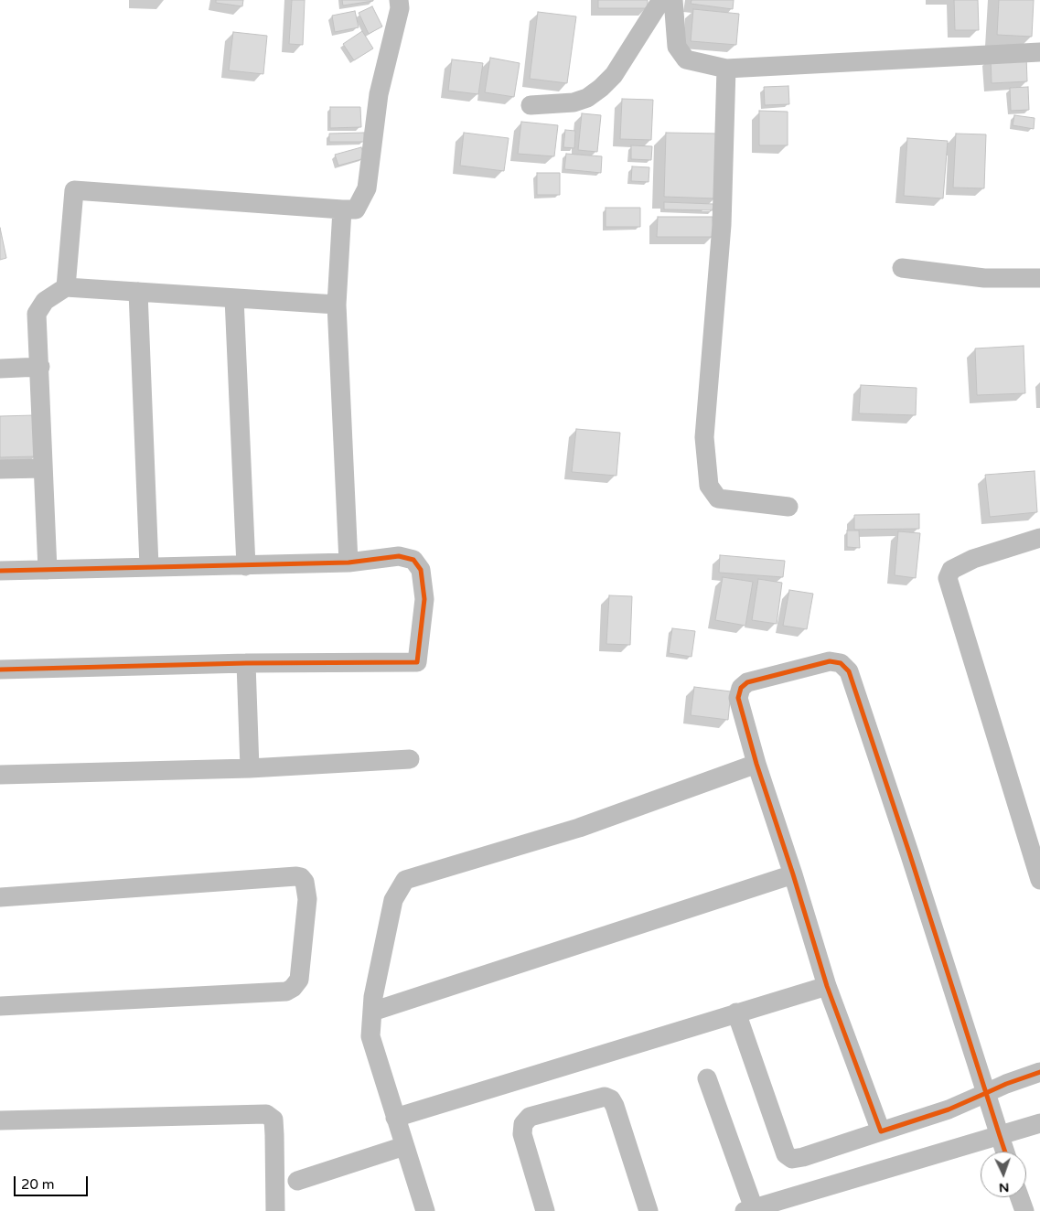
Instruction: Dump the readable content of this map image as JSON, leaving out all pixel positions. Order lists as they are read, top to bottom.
{
  "scale_bar": "20 m",
  "north": "bottom"
}
